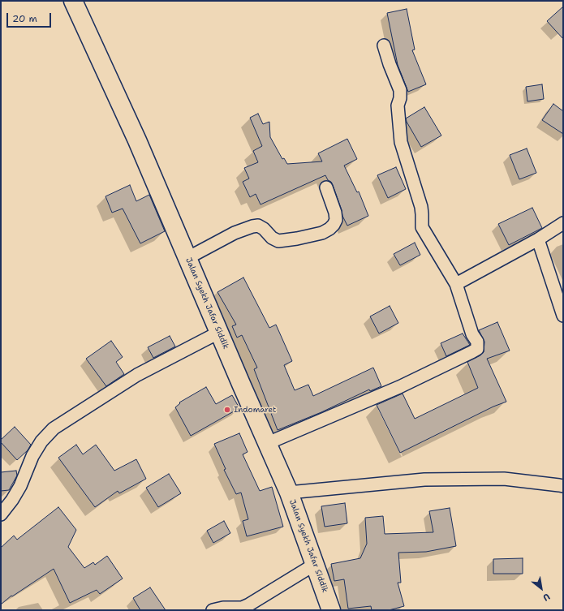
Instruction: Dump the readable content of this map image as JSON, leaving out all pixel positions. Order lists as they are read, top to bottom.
{
  "streets": {
    "main road": ["Jalan Syekh Jafar Siddik"]
  },
  "places": ["Indomaret"],
  "scale_bar": "20 m",
  "north": "bottom right"
}
